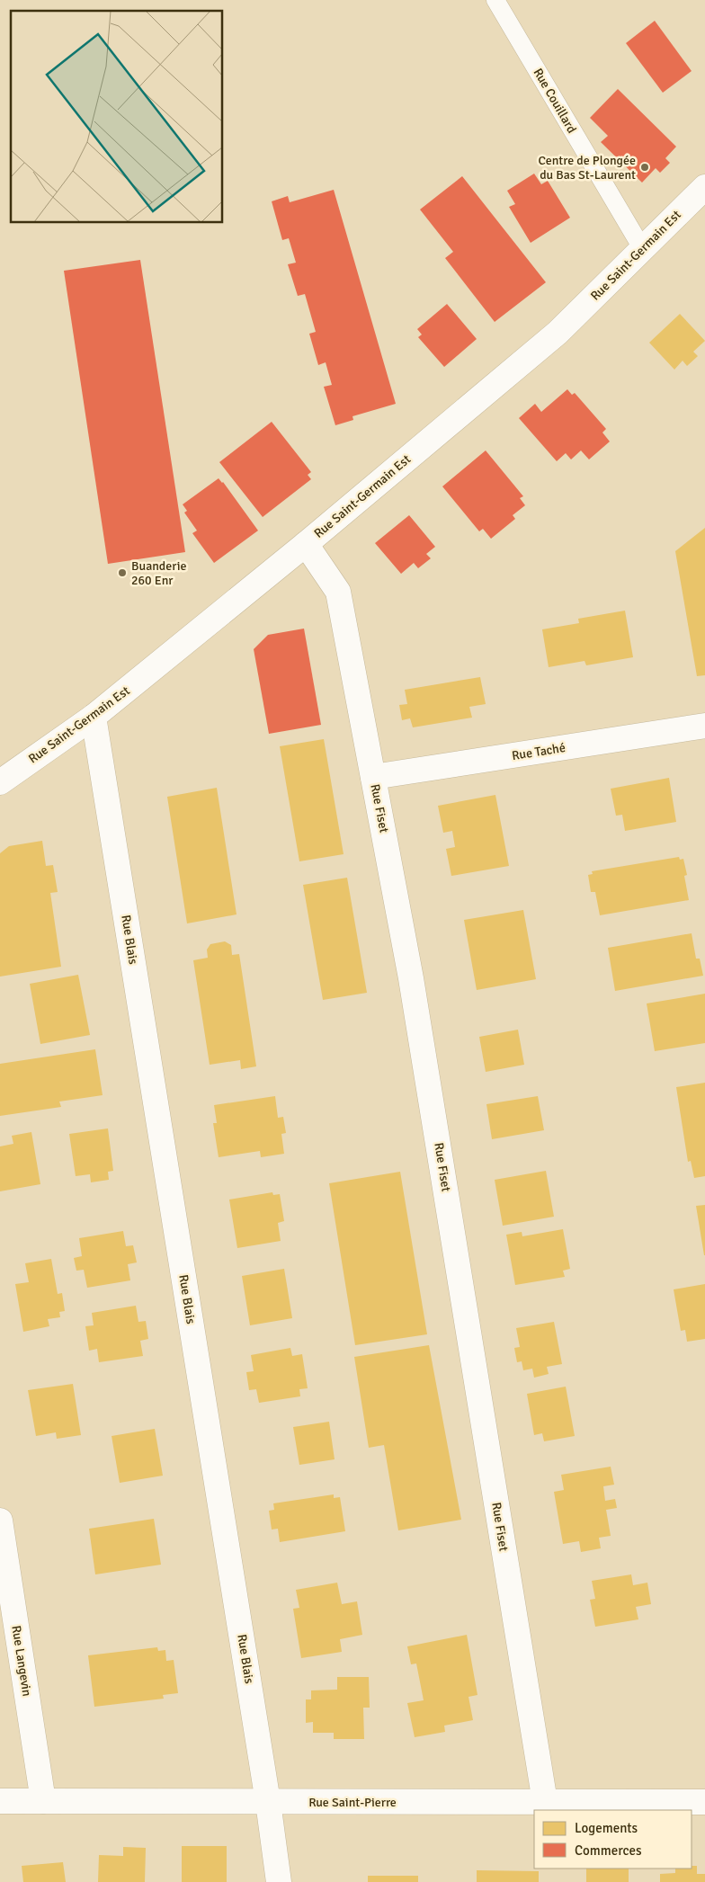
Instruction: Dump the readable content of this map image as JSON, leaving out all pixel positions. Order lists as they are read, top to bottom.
{
  "streets": {
    "street": [
      "Rue Saint-Germain Est",
      "Rue Taché",
      "Rue Fiset",
      "Rue Blais",
      "Rue Langevin",
      "Rue Saint-Pierre"
    ],
    "lane": ["Rue Couillard"]
  },
  "crossings": [
    ["Rue Couillard", "Rue Saint-Germain Est"],
    ["Rue Saint-Germain Est", "Rue Fiset"],
    ["Rue Saint-Germain Est", "Rue Blais"],
    ["Rue Taché", "Rue Fiset"],
    ["Rue Fiset", "Rue Saint-Pierre"],
    ["Rue Blais", "Rue Saint-Pierre"],
    ["Rue Langevin", "Rue Saint-Pierre"]
  ],
  "places": ["Centre de Plongée du Bas St-Laurent", "Buanderie 260 Enr"],
  "legend": ["Logements", "Commerces"]
}
